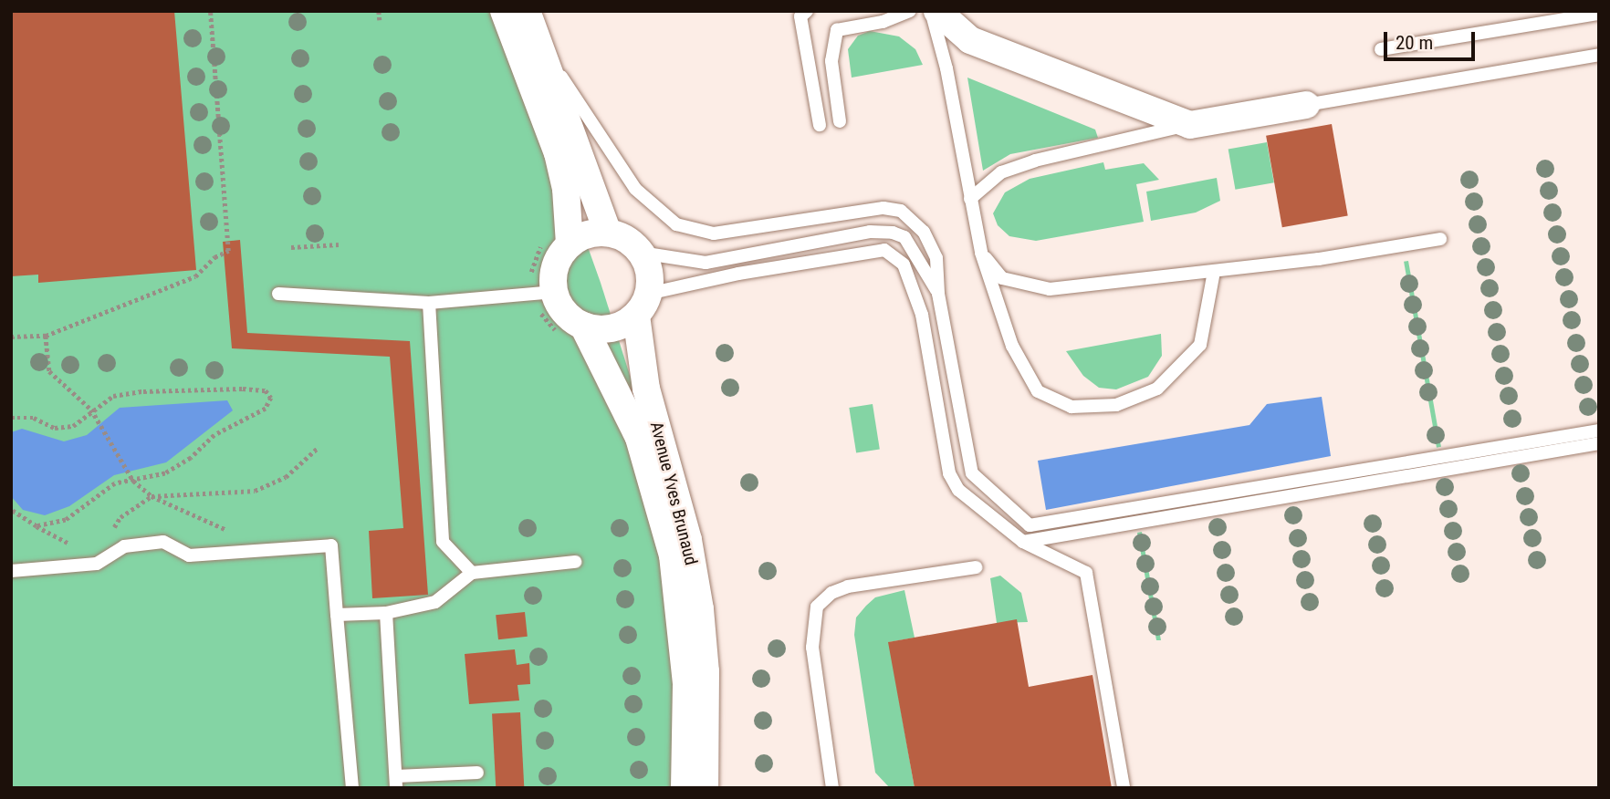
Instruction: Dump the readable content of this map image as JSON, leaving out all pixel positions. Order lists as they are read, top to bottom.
{
  "streets": {
    "street": ["Avenue Yves Brunaud"]
  },
  "scale_bar": "20 m"
}
